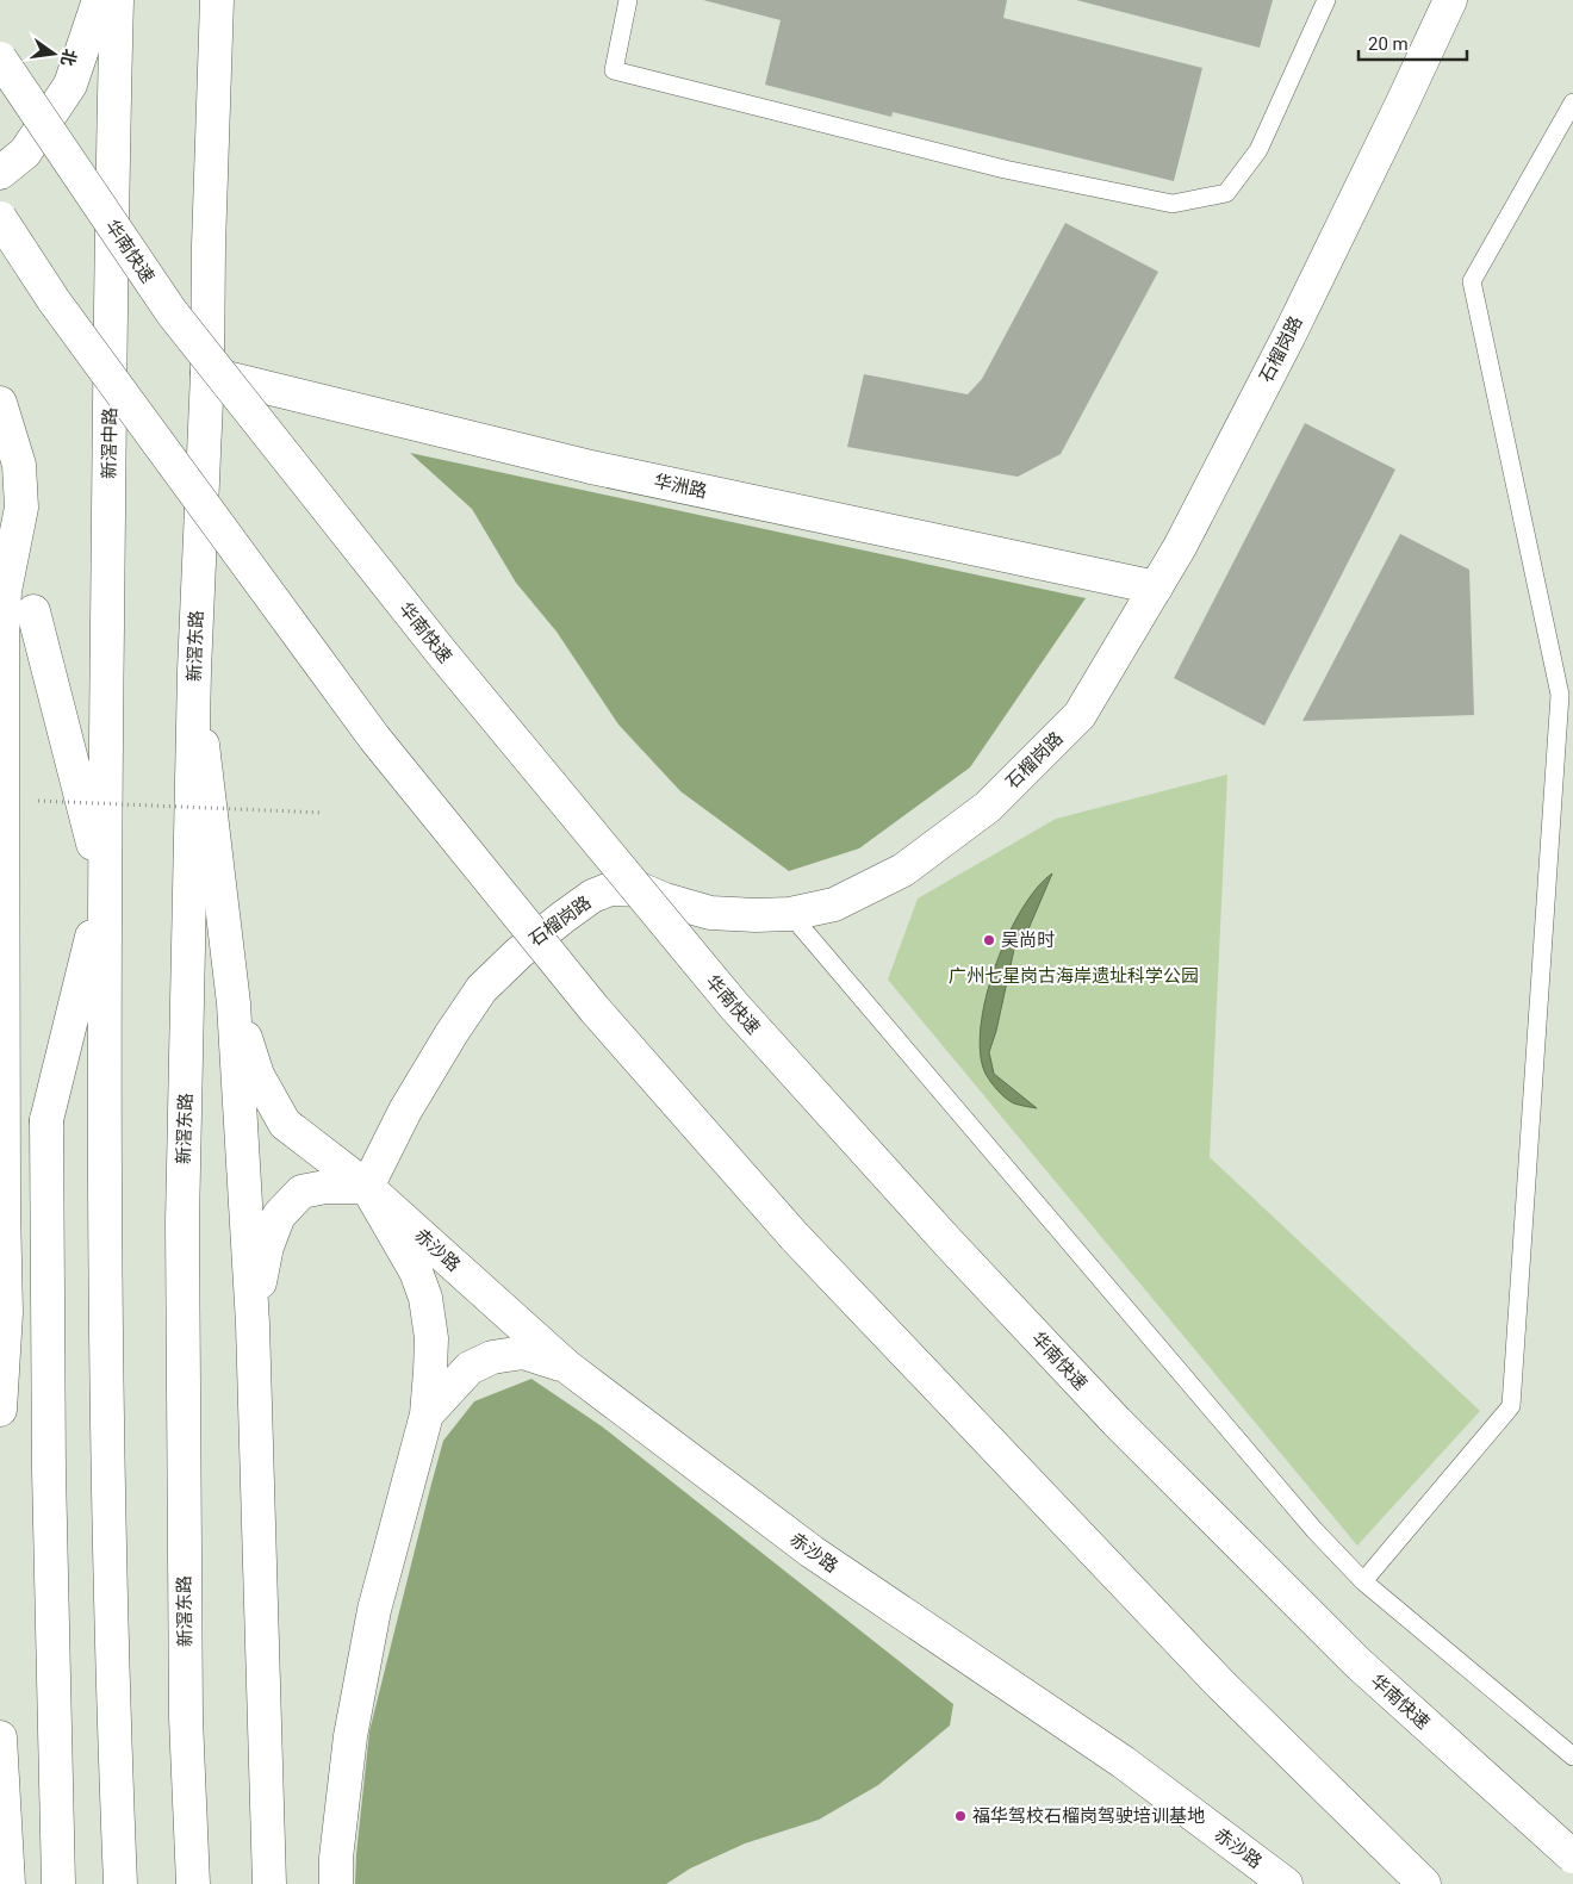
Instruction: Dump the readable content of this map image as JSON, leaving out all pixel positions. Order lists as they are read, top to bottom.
{
  "streets": {
    "main road": [
      "华南快速",
      "石榴岗路",
      "新滘中路",
      "华洲路",
      "新滘东路",
      "赤沙路"
    ]
  },
  "crossings": [
    ["石榴岗路", "华洲路"],
    ["石榴岗路", "赤沙路"],
    ["华洲路", "新滘东路"]
  ],
  "parks": ["广州七星岗古海岸遗址科学公园"],
  "places": ["吴尚时", "福华驾校石榴岗驾驶培训基地"],
  "scale_bar": "20 m",
  "north": "right"
}
